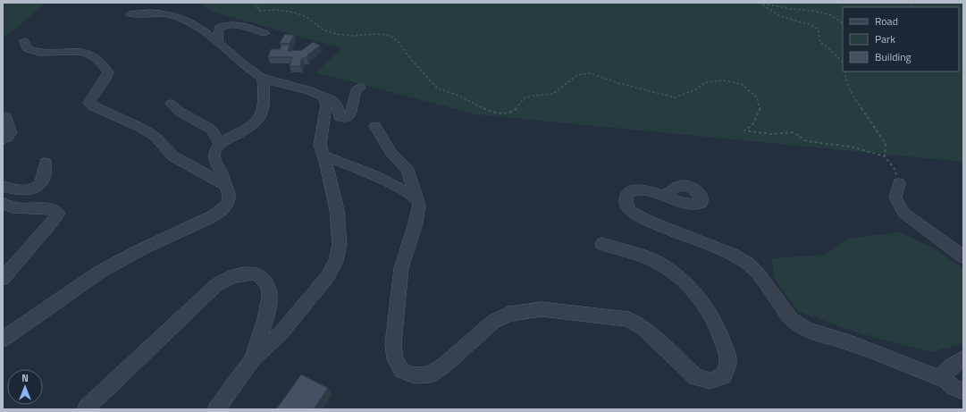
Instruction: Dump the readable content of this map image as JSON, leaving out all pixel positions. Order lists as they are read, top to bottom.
{
  "legend": ["Road", "Park", "Building"],
  "north": "top"
}
